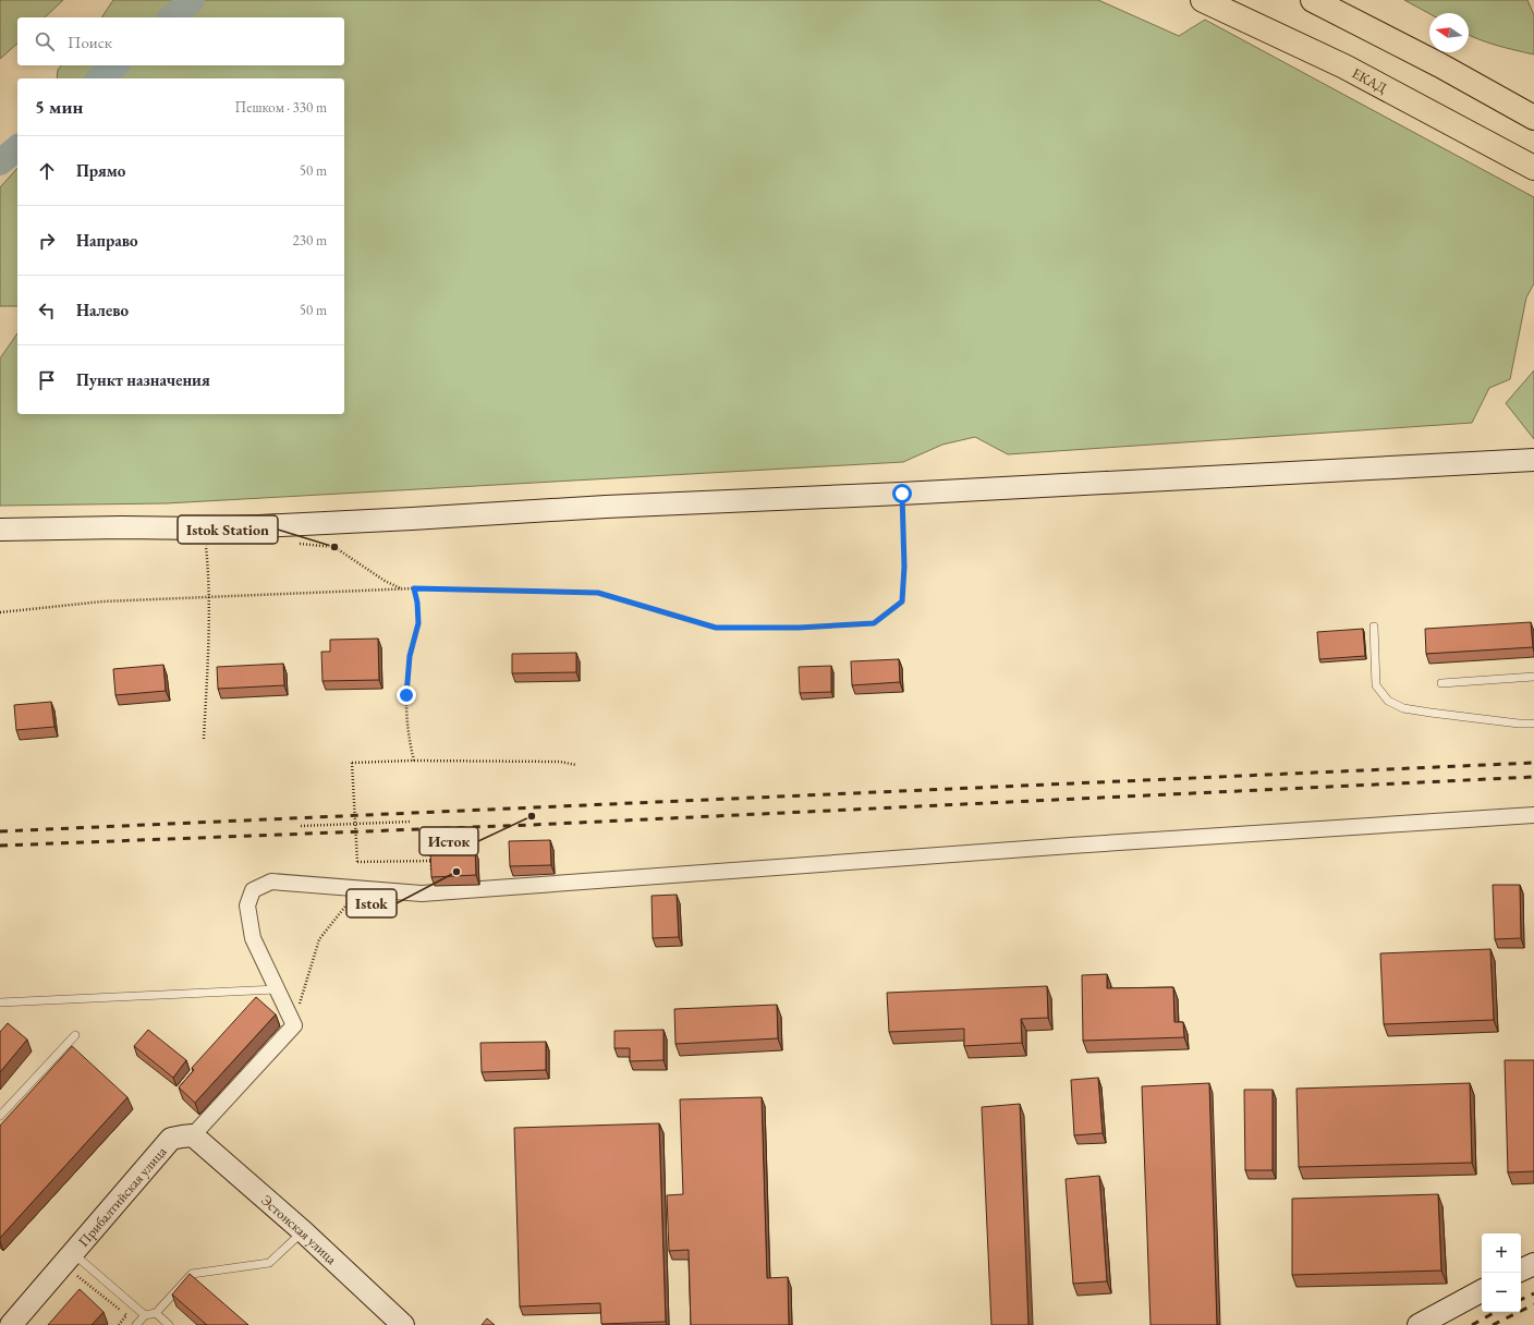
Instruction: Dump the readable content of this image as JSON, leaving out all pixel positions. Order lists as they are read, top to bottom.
{
  "streets": {
    "highway": ["ЕКАД"],
    "main road": ["Прибалтийская улица", "Эстонская улица"]
  },
  "crossings": [
    ["Прибалтийская улица", "Эстонская улица"]
  ],
  "places": ["Istok Station", "Исток", "Istok"],
  "north": "left",
  "page": {
    "search": "Поиск",
    "heading": ["5 мин", "Пешком · 330 m"],
    "list": [
      ["Прямо", "50 m"],
      ["Направо", "230 m"],
      ["Налево", "50 m"],
      "Пункт назначения"
    ],
    "map_buttons": ["+", "−"]
  }
}
